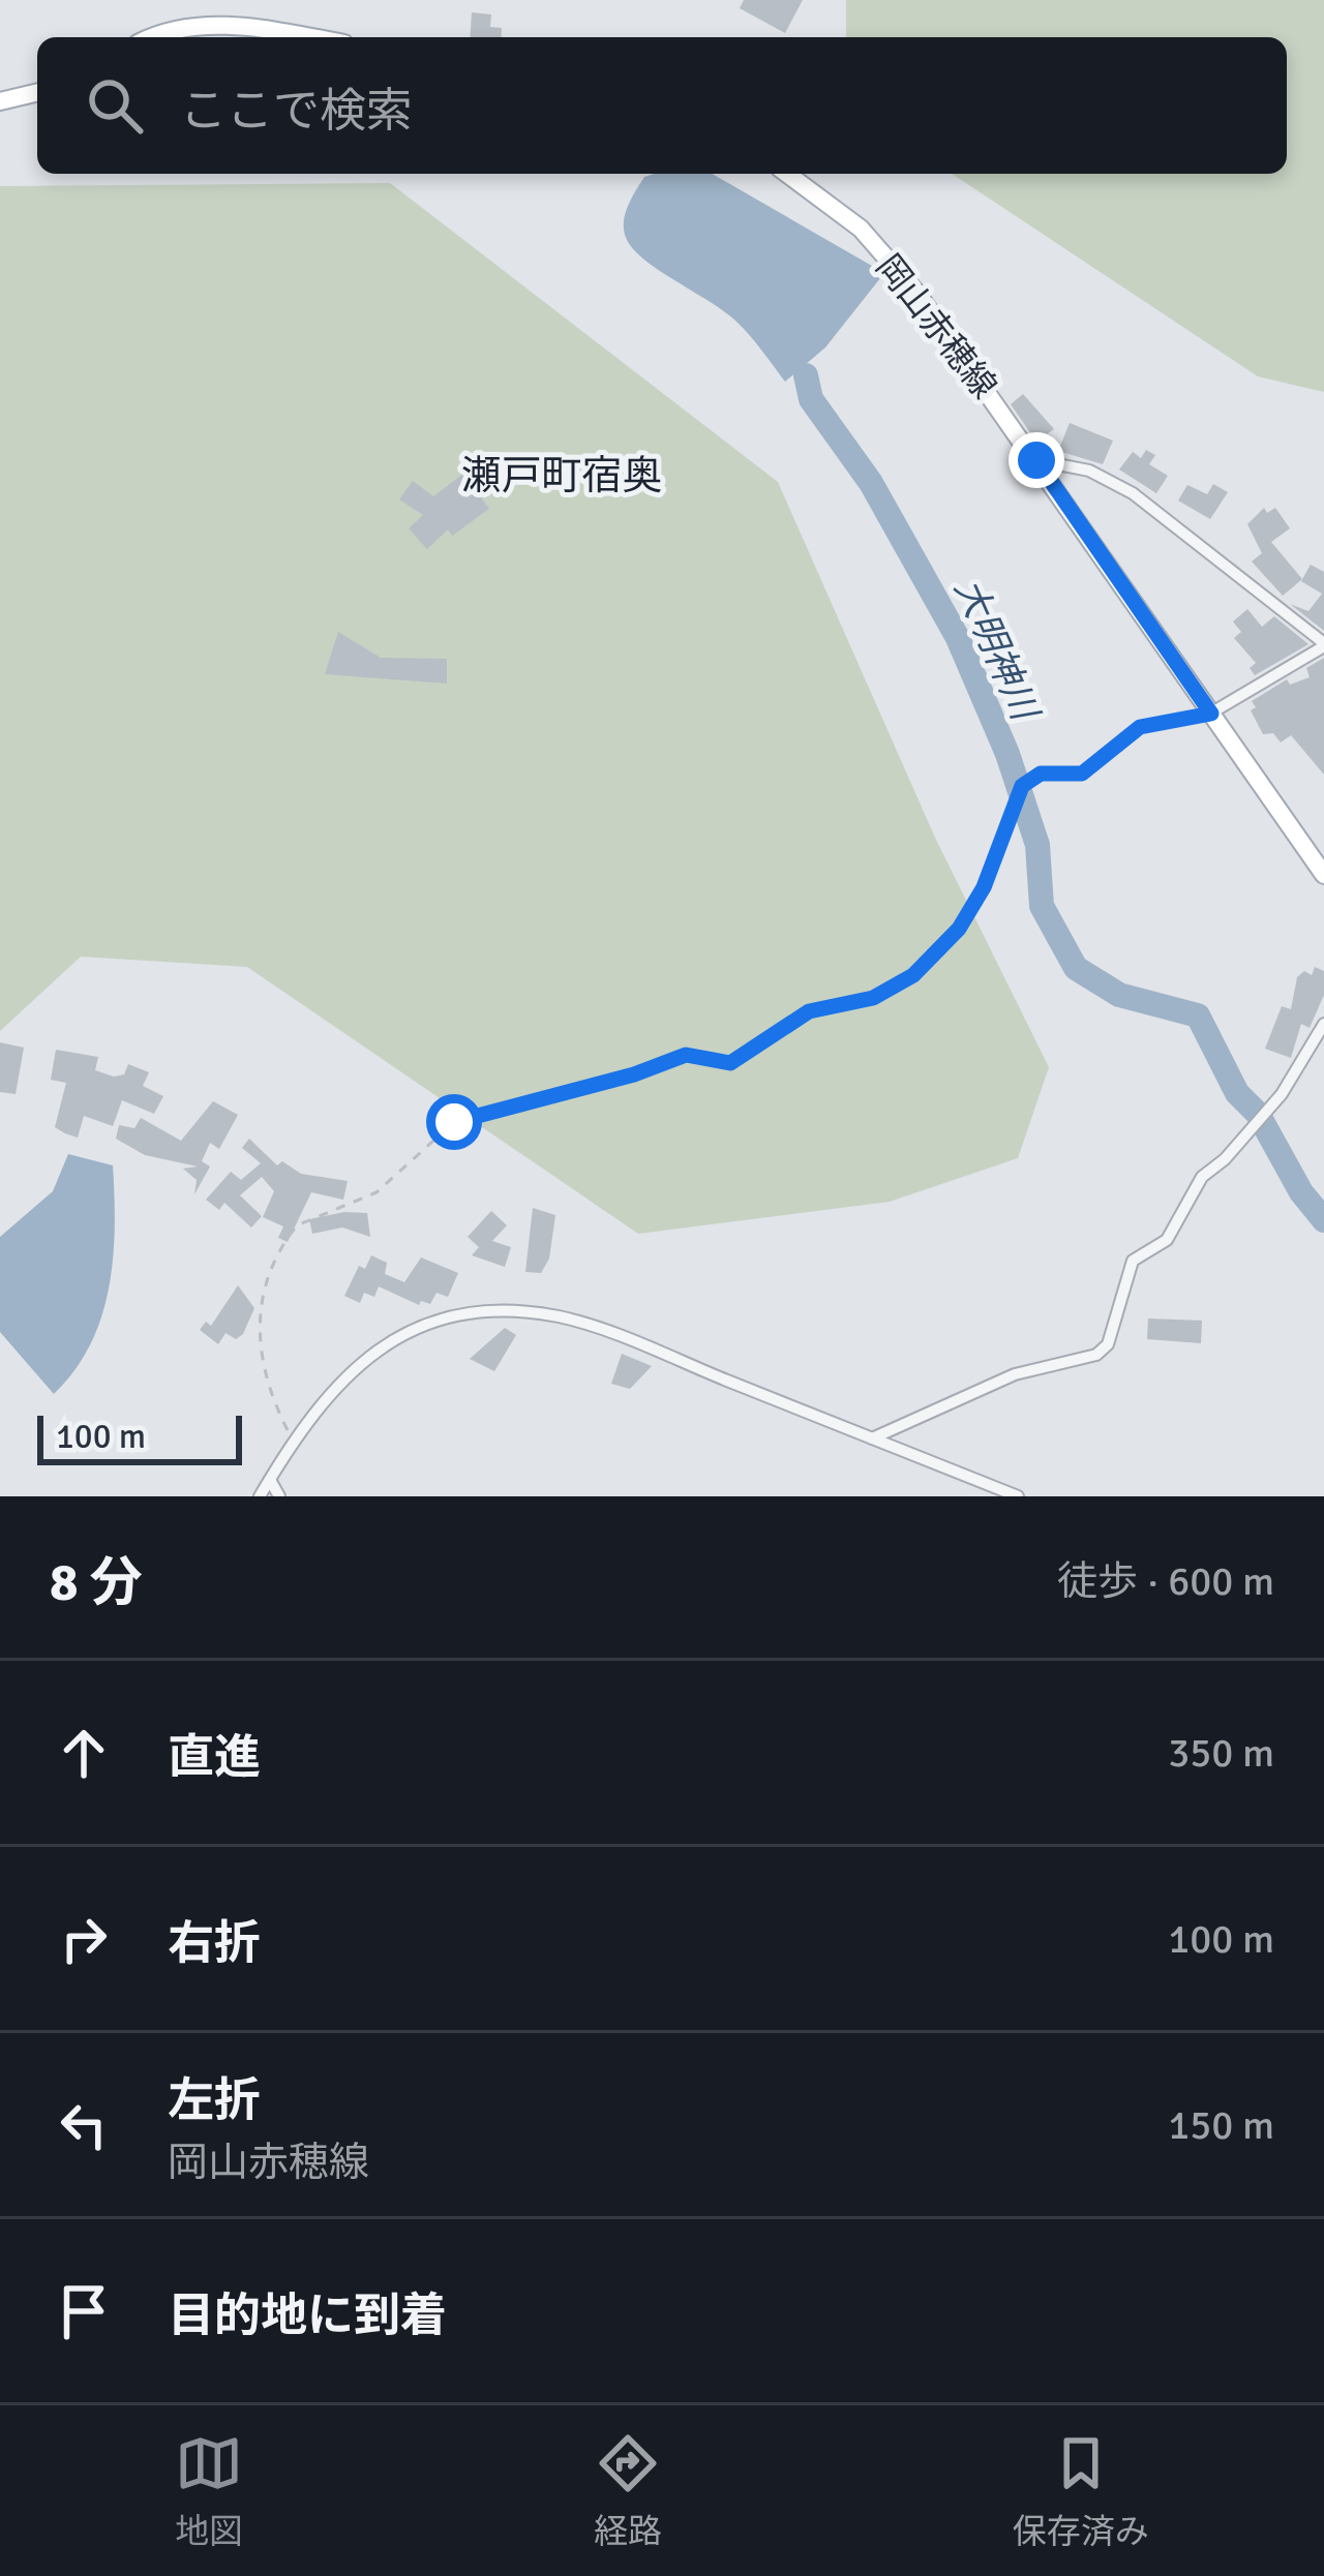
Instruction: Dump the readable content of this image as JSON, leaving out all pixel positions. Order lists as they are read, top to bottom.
{
  "streets": {
    "main road": ["岡山赤穂線"]
  },
  "districts": ["瀬戸町宿奥"],
  "water": ["大明神川"],
  "scale_bar": "100 m",
  "page": {
    "search": "ここで検索",
    "scale": "100 m",
    "heading": ["8 分", "徒歩 · 600 m"],
    "list": [
      ["直進", "350 m"],
      ["右折", "100 m"],
      ["左折", "岡山赤穂線", "150 m"],
      "目的地に到着"
    ],
    "nav": ["地図", "経路", "保存済み"]
  }
}
